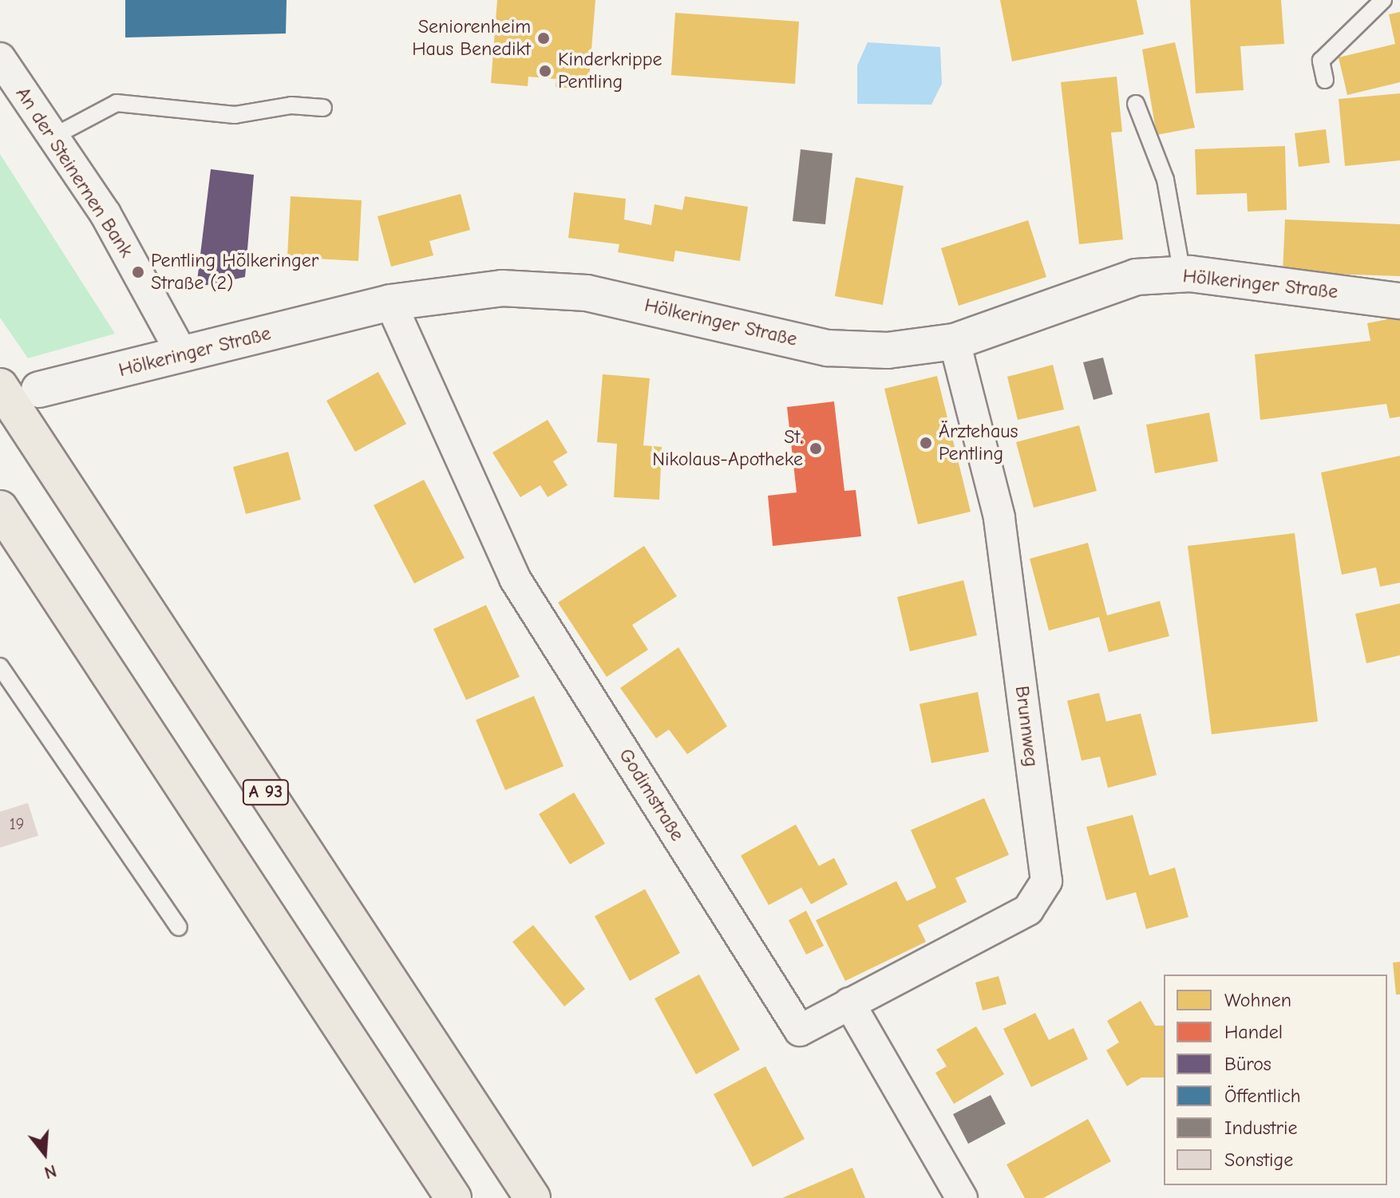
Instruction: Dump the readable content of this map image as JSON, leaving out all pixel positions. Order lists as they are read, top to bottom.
{
  "streets": {
    "highway": ["A 93"],
    "street": [
      "An der Steinernen Bank",
      "Hölkeringer Straße",
      "Brunnweg",
      "Godimstraße"
    ]
  },
  "crossings": [
    ["An der Steinernen Bank", "Hölkeringer Straße"],
    ["Hölkeringer Straße", "Brunnweg"],
    ["Hölkeringer Straße", "Godimstraße"],
    ["Brunnweg", "Godimstraße"]
  ],
  "places": [
    "Seniorenheim Haus Benedikt",
    "Kinderkrippe Pentling",
    "Pentling Hölkeringer Straße (2)",
    "Ärztehaus Pentling",
    "St. Nikolaus-Apotheke"
  ],
  "house_numbers": ["19"],
  "legend": [
    "Wohnen",
    "Handel",
    "Büros",
    "Öffentlich",
    "Industrie",
    "Sonstige"
  ],
  "north": "bottom"
}
